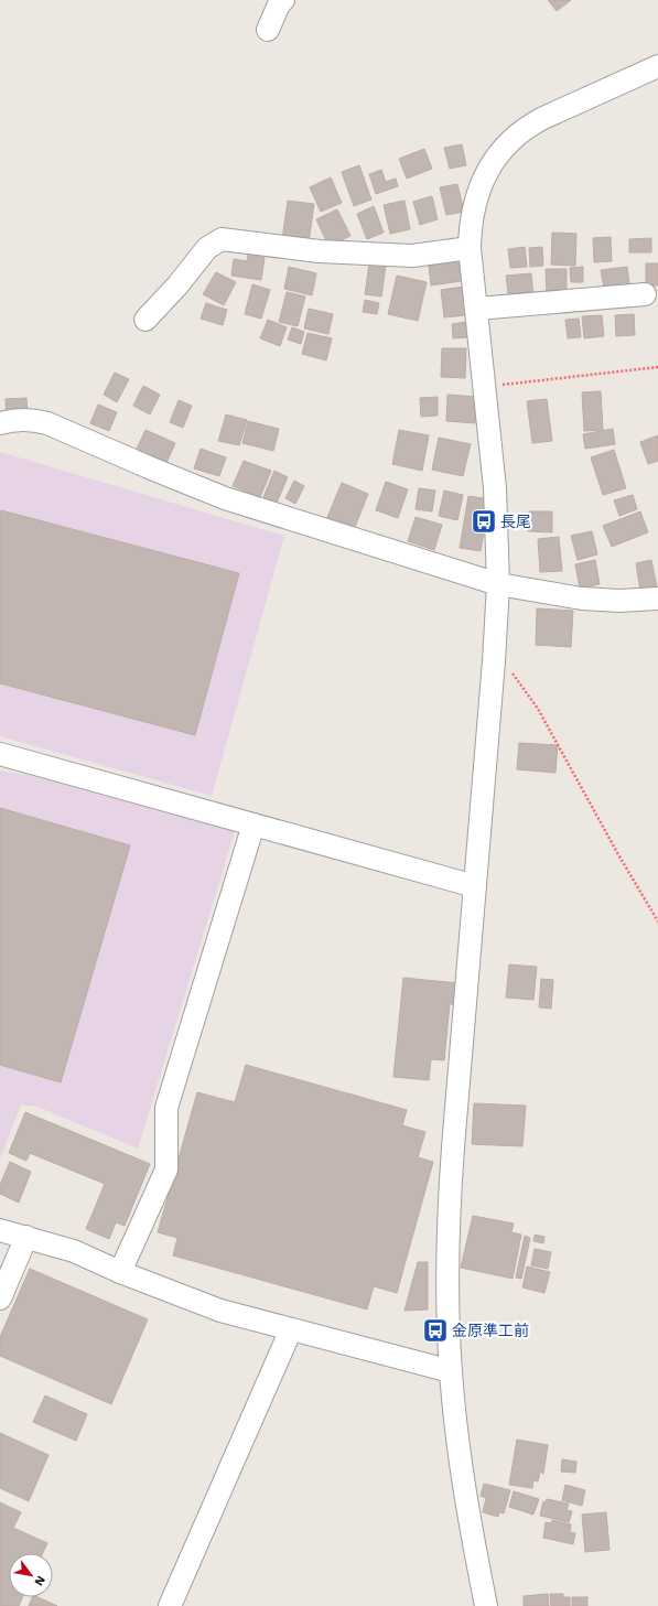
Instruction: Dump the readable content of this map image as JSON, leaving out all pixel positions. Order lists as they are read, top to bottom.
{
  "places": {
    "bus stop": ["長尾", "金原準工前"]
  },
  "north": "bottom right"
}
